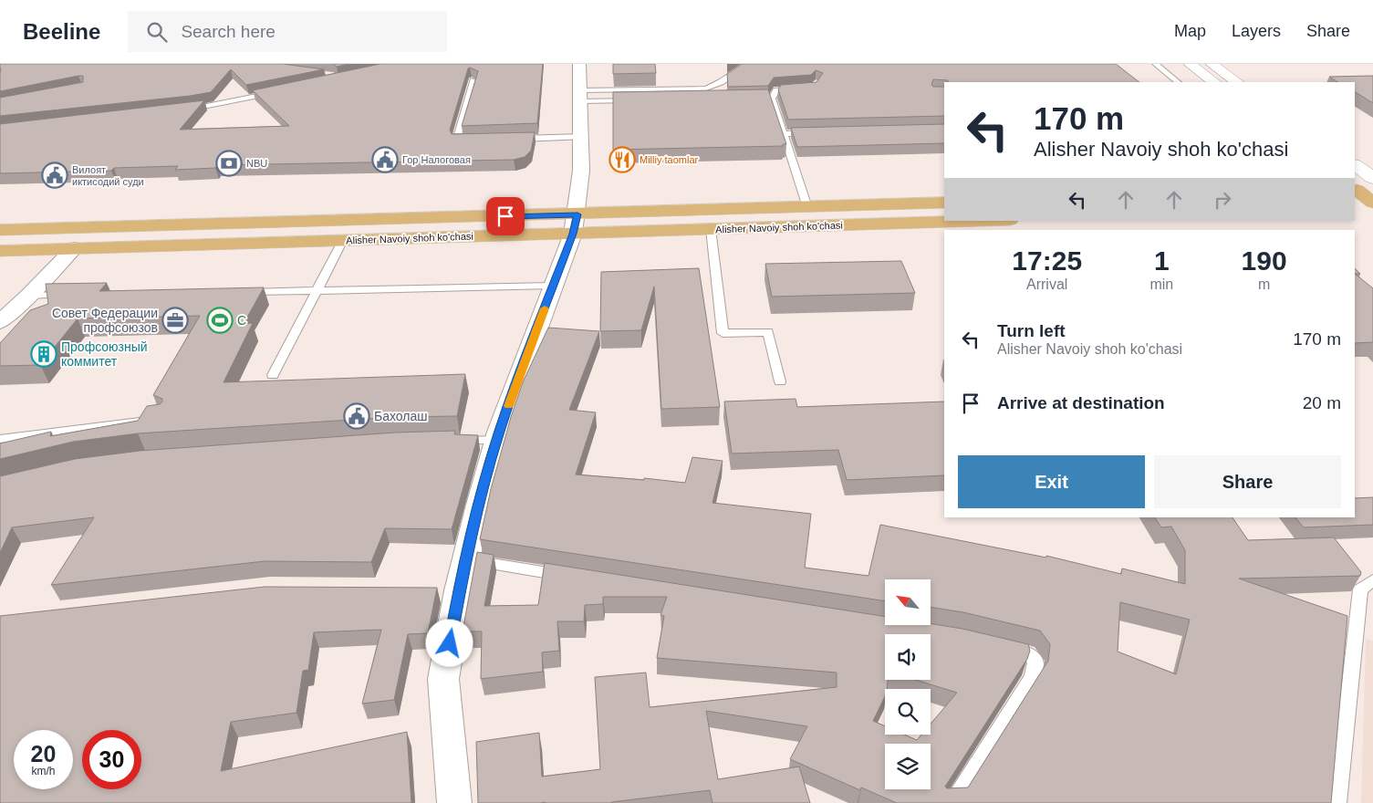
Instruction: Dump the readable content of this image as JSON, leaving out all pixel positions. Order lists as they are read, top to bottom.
{
  "streets": {
    "main road": ["Alisher Navoiy shoh ko'chasi"]
  },
  "places": {
    "public building": ["Гор Налоговая", "Вилоят иктисодий суди", "Бахолаш"],
    "restaurant": ["Milliy taomlar"],
    "bank": ["NBU"],
    "office": ["Совет Федерации профсоюзов"],
    "sports": ["С"],
    "building": ["Профсоюзный коммитет"]
  },
  "north": "top left",
  "page": {
    "header": "Beeline",
    "search": "Search here",
    "nav": ["Map", "Layers", "Share"],
    "turn": ["170 m", "Alisher Navoiy shoh ko'chasi"],
    "eta": [
      "17:25",
      "Arrival",
      "1",
      "min",
      "190",
      "m"
    ],
    "list": [
      {
        "name": "Turn left",
        "note": "Alisher Navoiy shoh ko'chasi",
        "value": "170 m"
      },
      {
        "name": "Arrive at destination",
        "value": "20 m"
      }
    ],
    "buttons": ["Exit", "Share"],
    "speed": "20 km/h",
    "limit": "30"
  }
}
